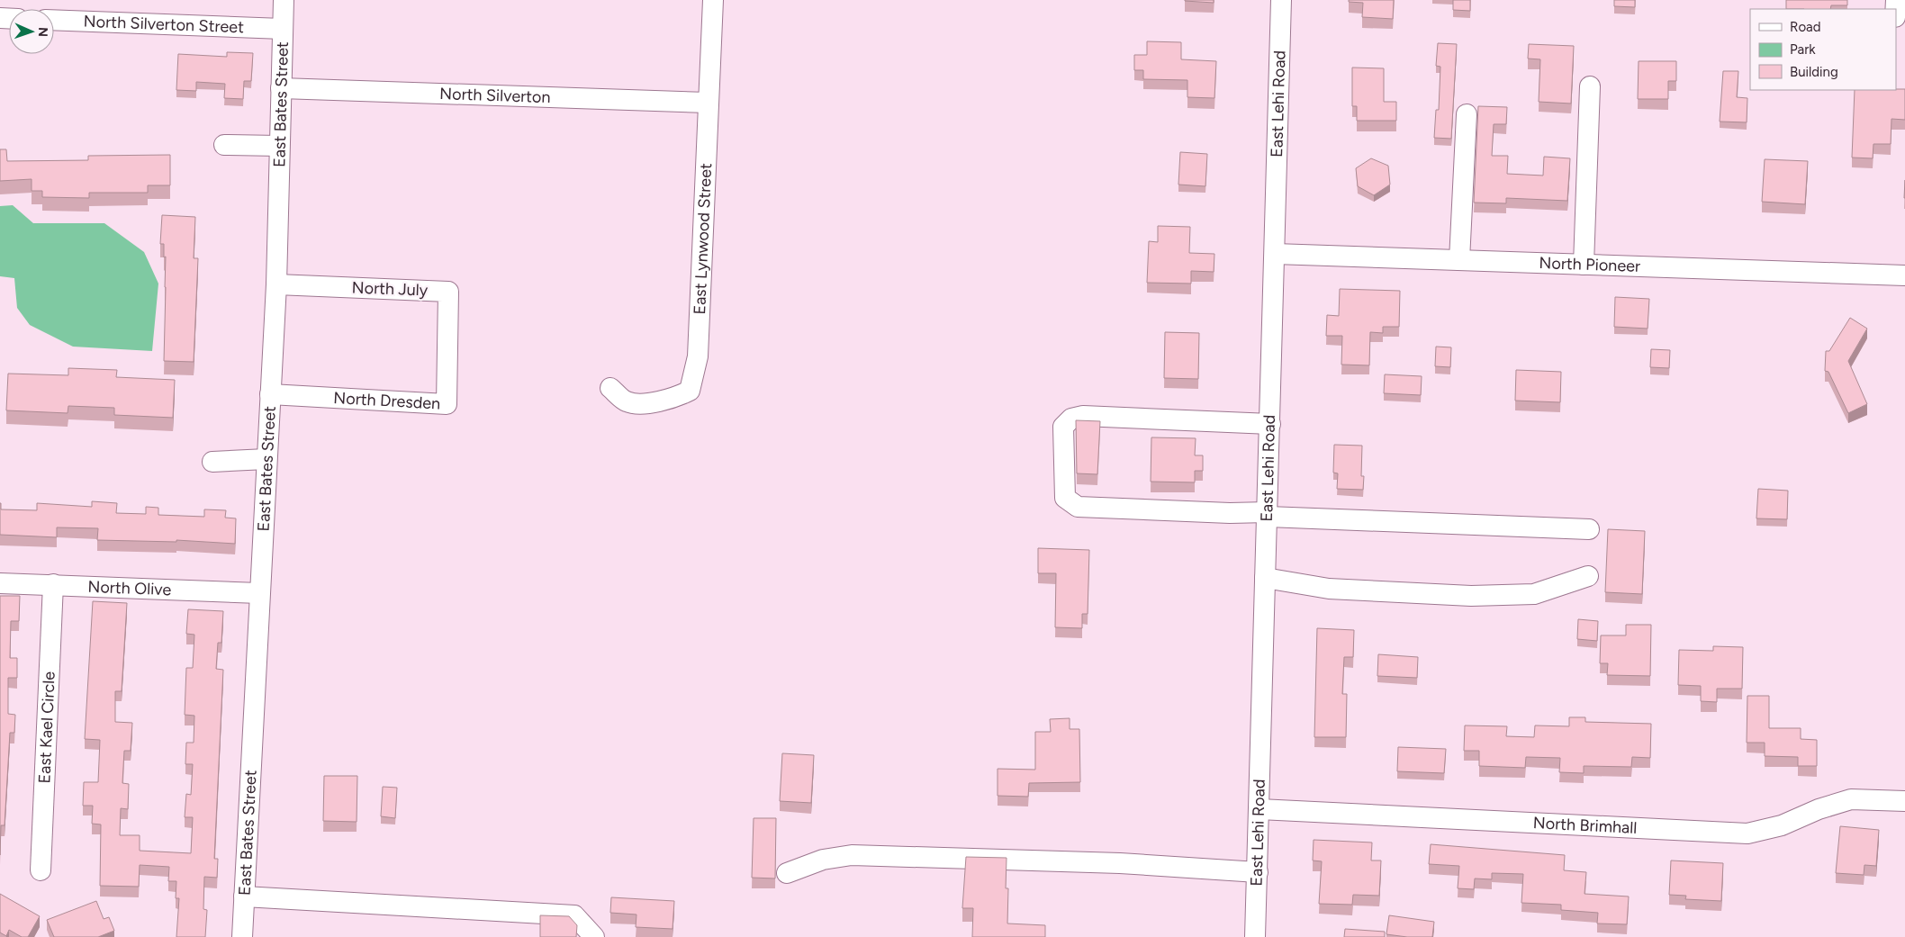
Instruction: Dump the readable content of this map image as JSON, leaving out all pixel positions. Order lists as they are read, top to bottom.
{
  "streets": {
    "street": [
      "North Silverton Street",
      "North Silverton",
      "East Bates Street",
      "East Lehi Road",
      "East Lynwood Street",
      "North Pioneer",
      "North July",
      "North Dresden",
      "North Olive",
      "East Kael Circle",
      "North Brimhall"
    ]
  },
  "crossings": [
    ["North Silverton Street", "East Bates Street"],
    ["North Silverton", "East Bates Street"],
    ["North Silverton", "East Lynwood Street"],
    ["East Bates Street", "North July"],
    ["East Bates Street", "North Dresden"],
    ["East Bates Street", "North Olive"],
    ["East Lehi Road", "North Pioneer"],
    ["East Lehi Road", "North Brimhall"],
    ["North July", "North Dresden"],
    ["North Olive", "East Kael Circle"]
  ],
  "legend": ["Road", "Park", "Building"],
  "north": "right"
}
